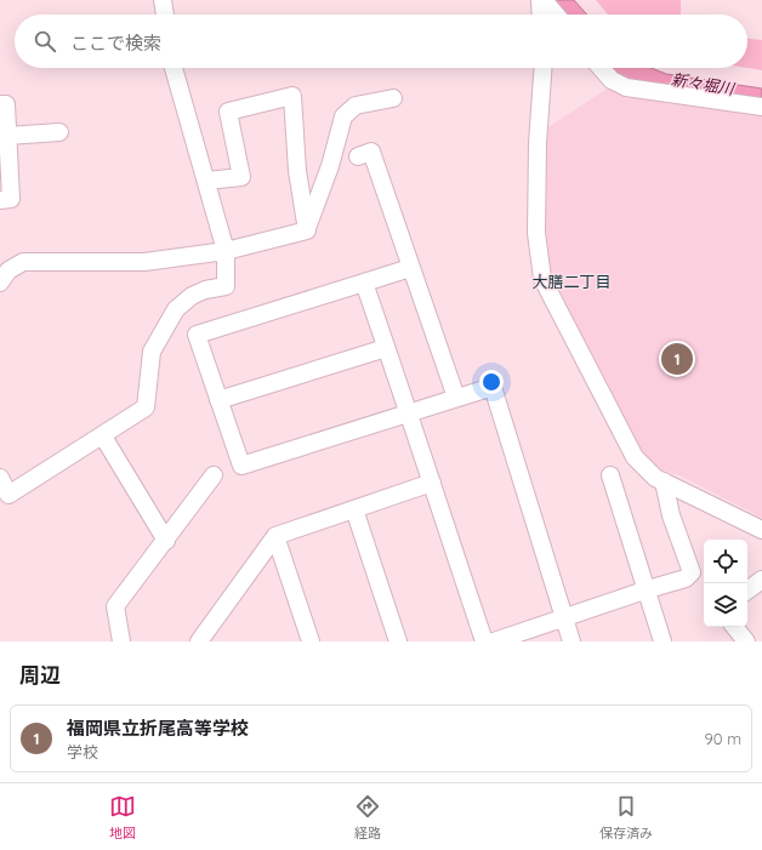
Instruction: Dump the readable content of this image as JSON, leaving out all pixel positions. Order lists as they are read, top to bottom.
{
  "districts": ["大膳二丁目"],
  "water": ["新々堀川"],
  "page": {
    "search": "ここで検索",
    "pins": "1",
    "heading": "周辺",
    "list": [
      {
        "mark": "1",
        "name": "福岡県立折尾高等学校",
        "note": "学校",
        "value": "90 m"
      }
    ],
    "nav": ["地図", "経路", "保存済み"]
  }
}
